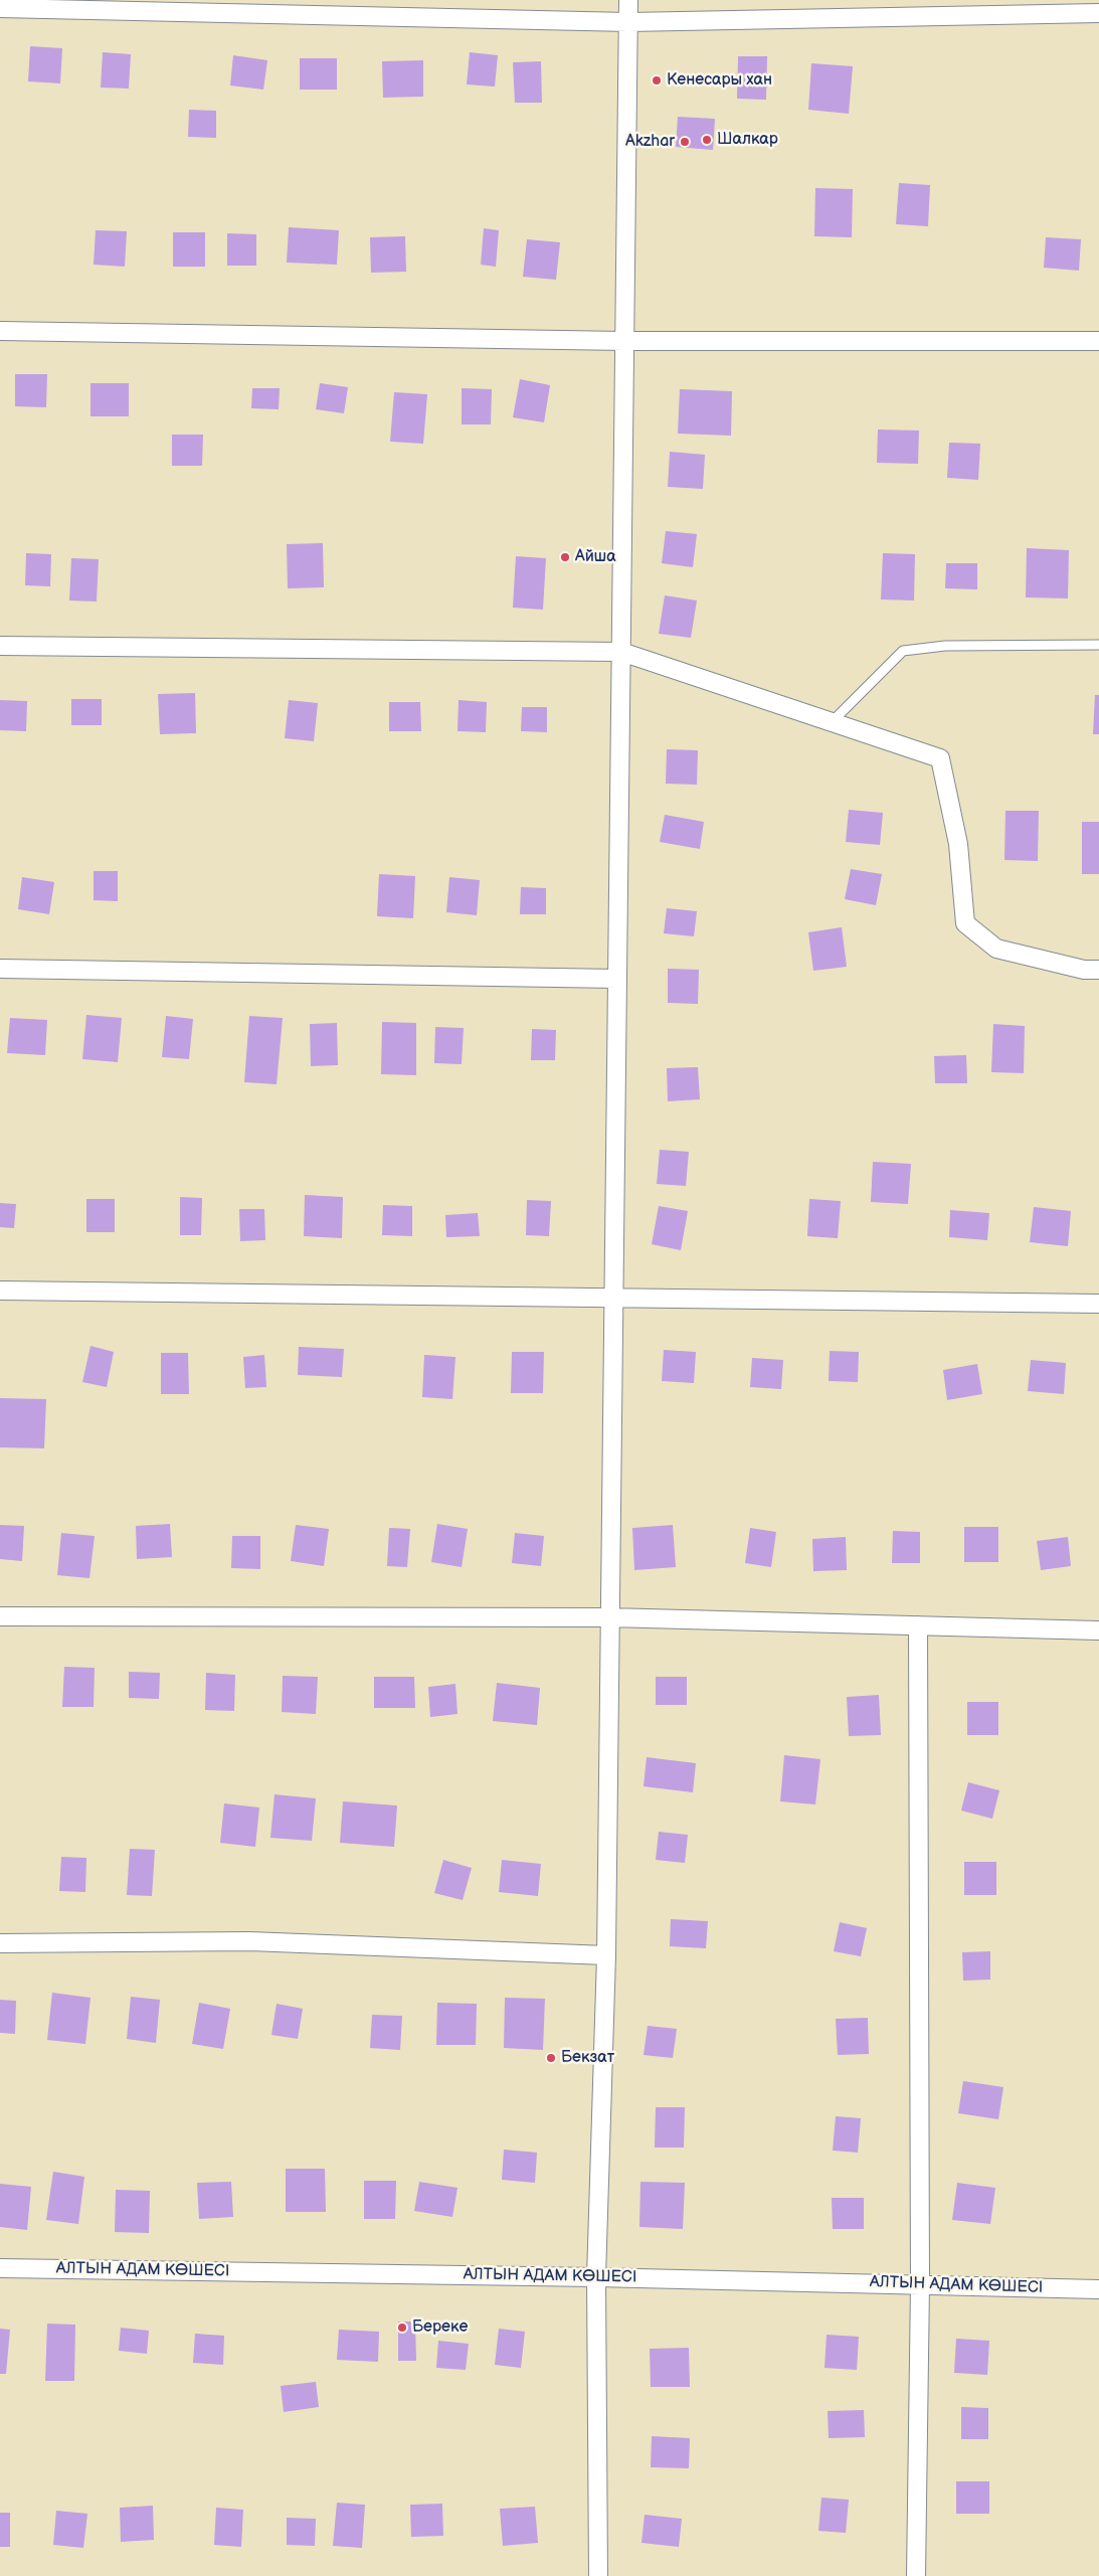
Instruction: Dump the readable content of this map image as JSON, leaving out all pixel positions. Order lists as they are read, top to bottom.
{
  "streets": {
    "street": ["АЛТЫН АДАМ КӨШЕСІ"]
  },
  "places": [
    "Кенесары хан",
    "Шалкар",
    "Akzhar",
    "Айша",
    "Бекзат",
    "Береке"
  ]
}
